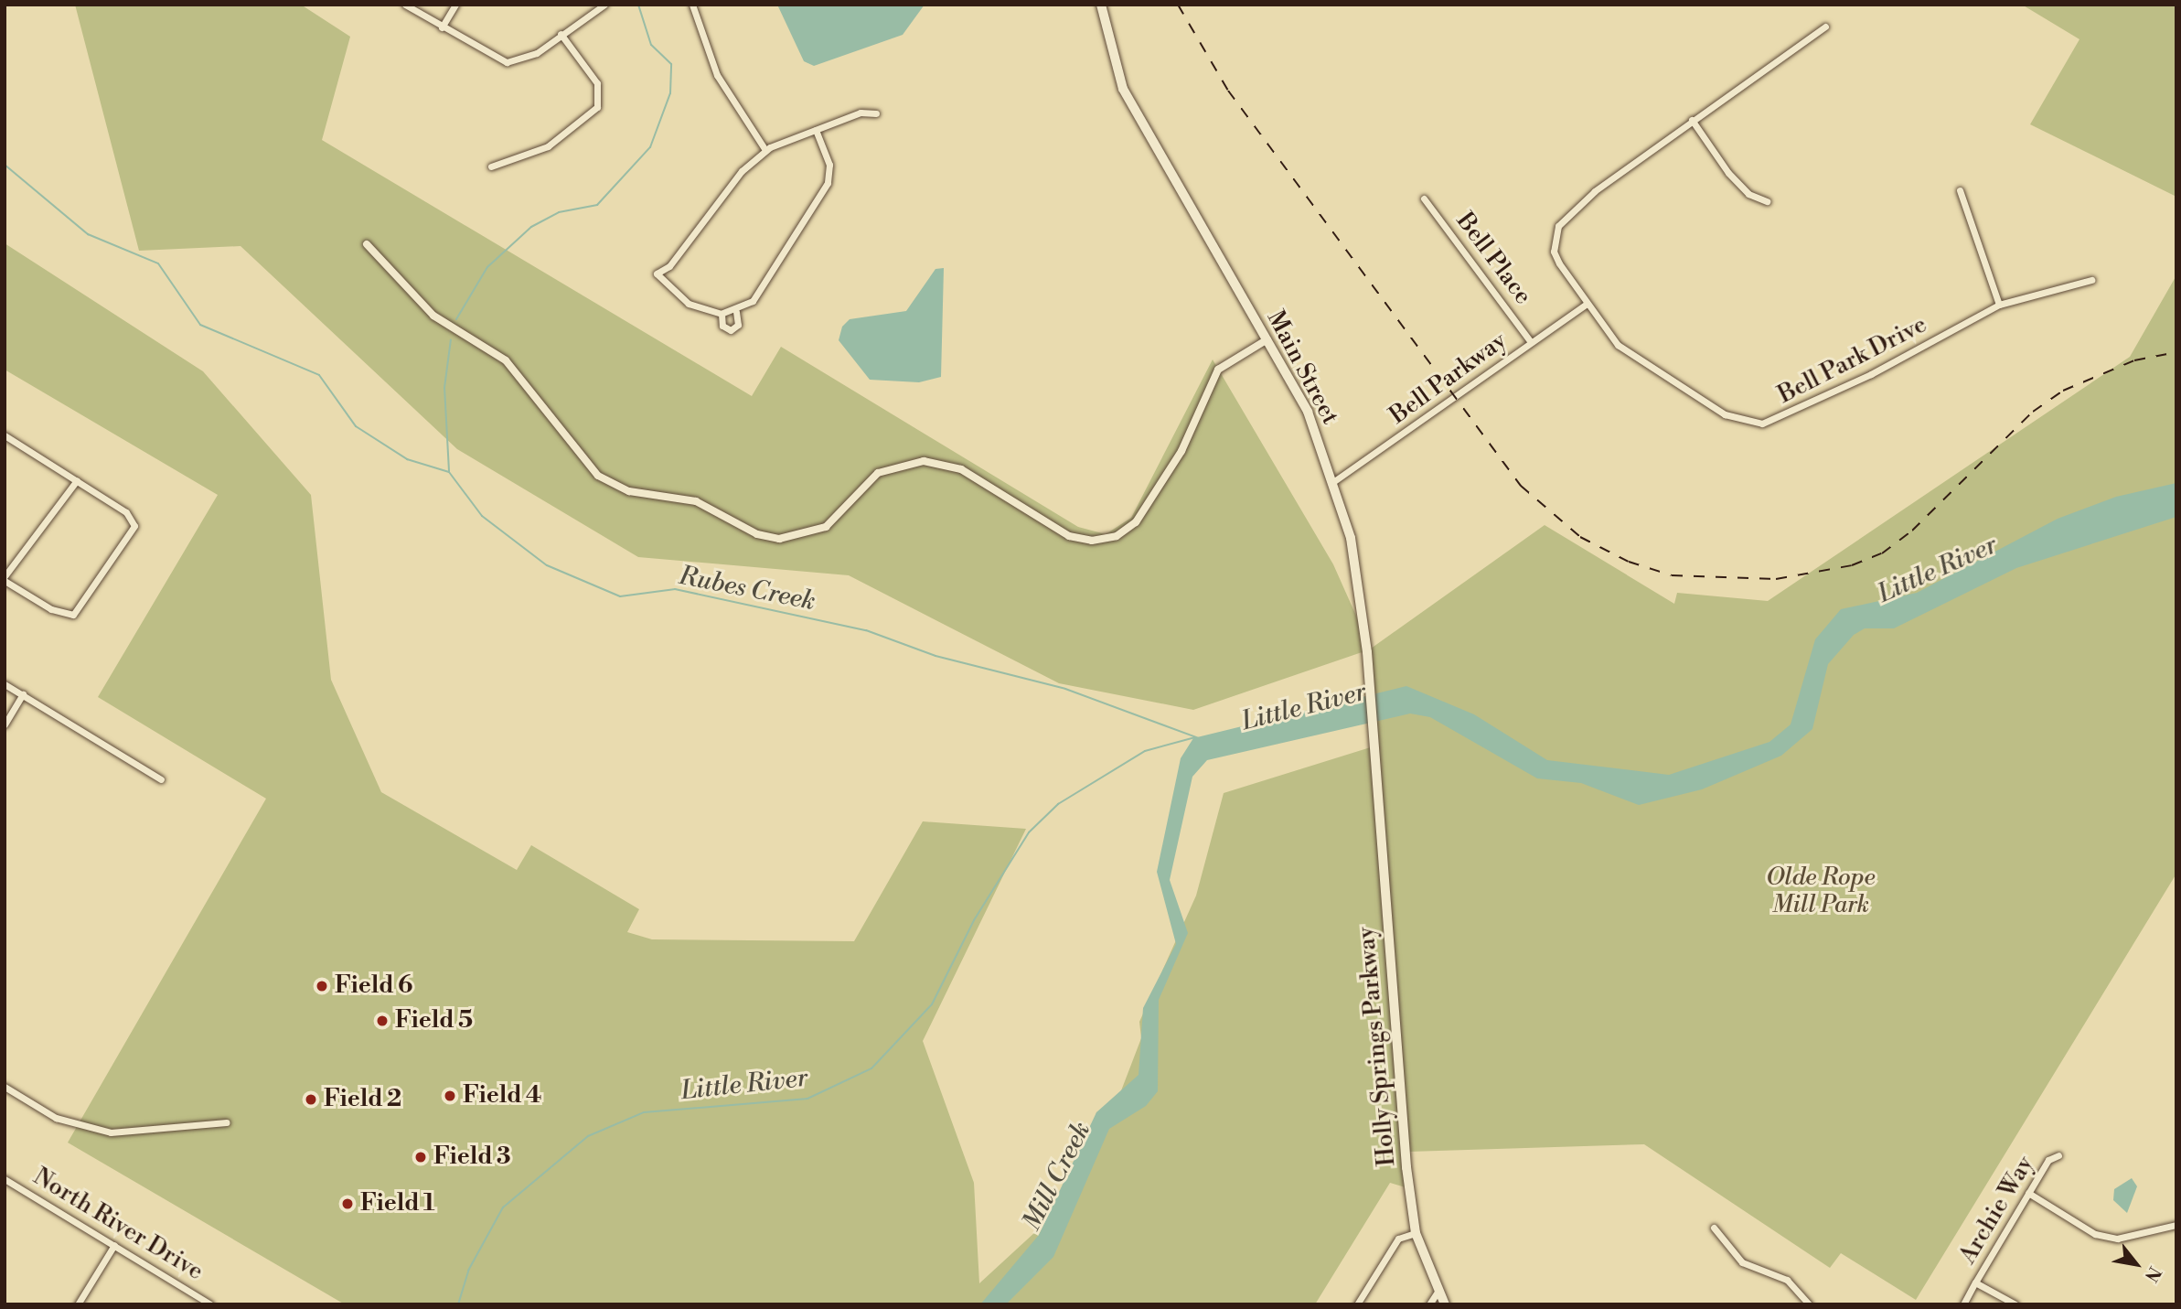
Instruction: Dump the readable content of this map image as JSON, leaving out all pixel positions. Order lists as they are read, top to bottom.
{
  "streets": {
    "main road": ["Main Street", "Holly Springs Parkway"],
    "street": [
      "Bell Place",
      "Bell Park Drive",
      "Bell Parkway",
      "Archie Way",
      "North River Drive"
    ]
  },
  "crossings": [
    ["Bell Place", "Bell Parkway"],
    ["Bell Park Drive", "Bell Parkway"],
    ["Main Street", "Bell Parkway"],
    ["Main Street", "Holly Springs Parkway"]
  ],
  "water": ["Little River", "Rubes Creek", "Mill Creek"],
  "parks": ["Olde Rope Mill Park"],
  "places": [
    "Field 6",
    "Field 5",
    "Field 4",
    "Field 2",
    "Field 3",
    "Field 1"
  ],
  "north": "bottom right"
}
